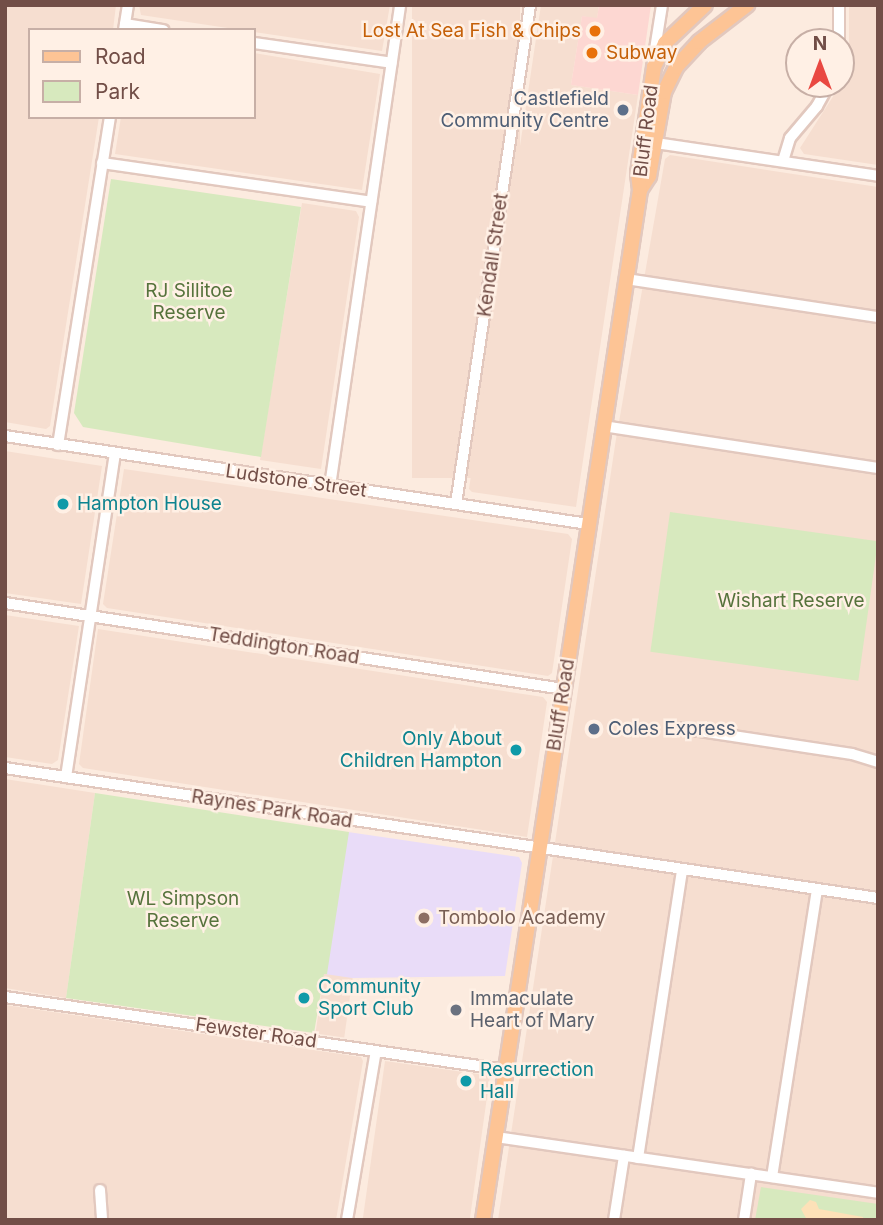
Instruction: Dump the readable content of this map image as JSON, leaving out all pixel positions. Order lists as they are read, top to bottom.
{
  "streets": {
    "main road": ["Bluff Road"],
    "street": [
      "Kendall Street",
      "Ludstone Street",
      "Teddington Road",
      "Raynes Park Road",
      "Fewster Road"
    ]
  },
  "crossings": [
    ["Bluff Road", "Ludstone Street"],
    ["Bluff Road", "Teddington Road"],
    ["Bluff Road", "Raynes Park Road"],
    ["Bluff Road", "Fewster Road"],
    ["Kendall Street", "Ludstone Street"]
  ],
  "parks": ["RJ Sillitoe Reserve", "Wishart Reserve", "WL Simpson Reserve"],
  "places": [
    "Lost At Sea Fish & Chips",
    "Subway",
    "Castlefield Community Centre",
    "Hampton House",
    "Coles Express",
    "Only About Children Hampton",
    "Tombolo Academy",
    "Community Sport Club",
    "Immaculate Heart of Mary",
    "Resurrection Hall"
  ],
  "legend": ["Road", "Park"],
  "north": "top"
}
